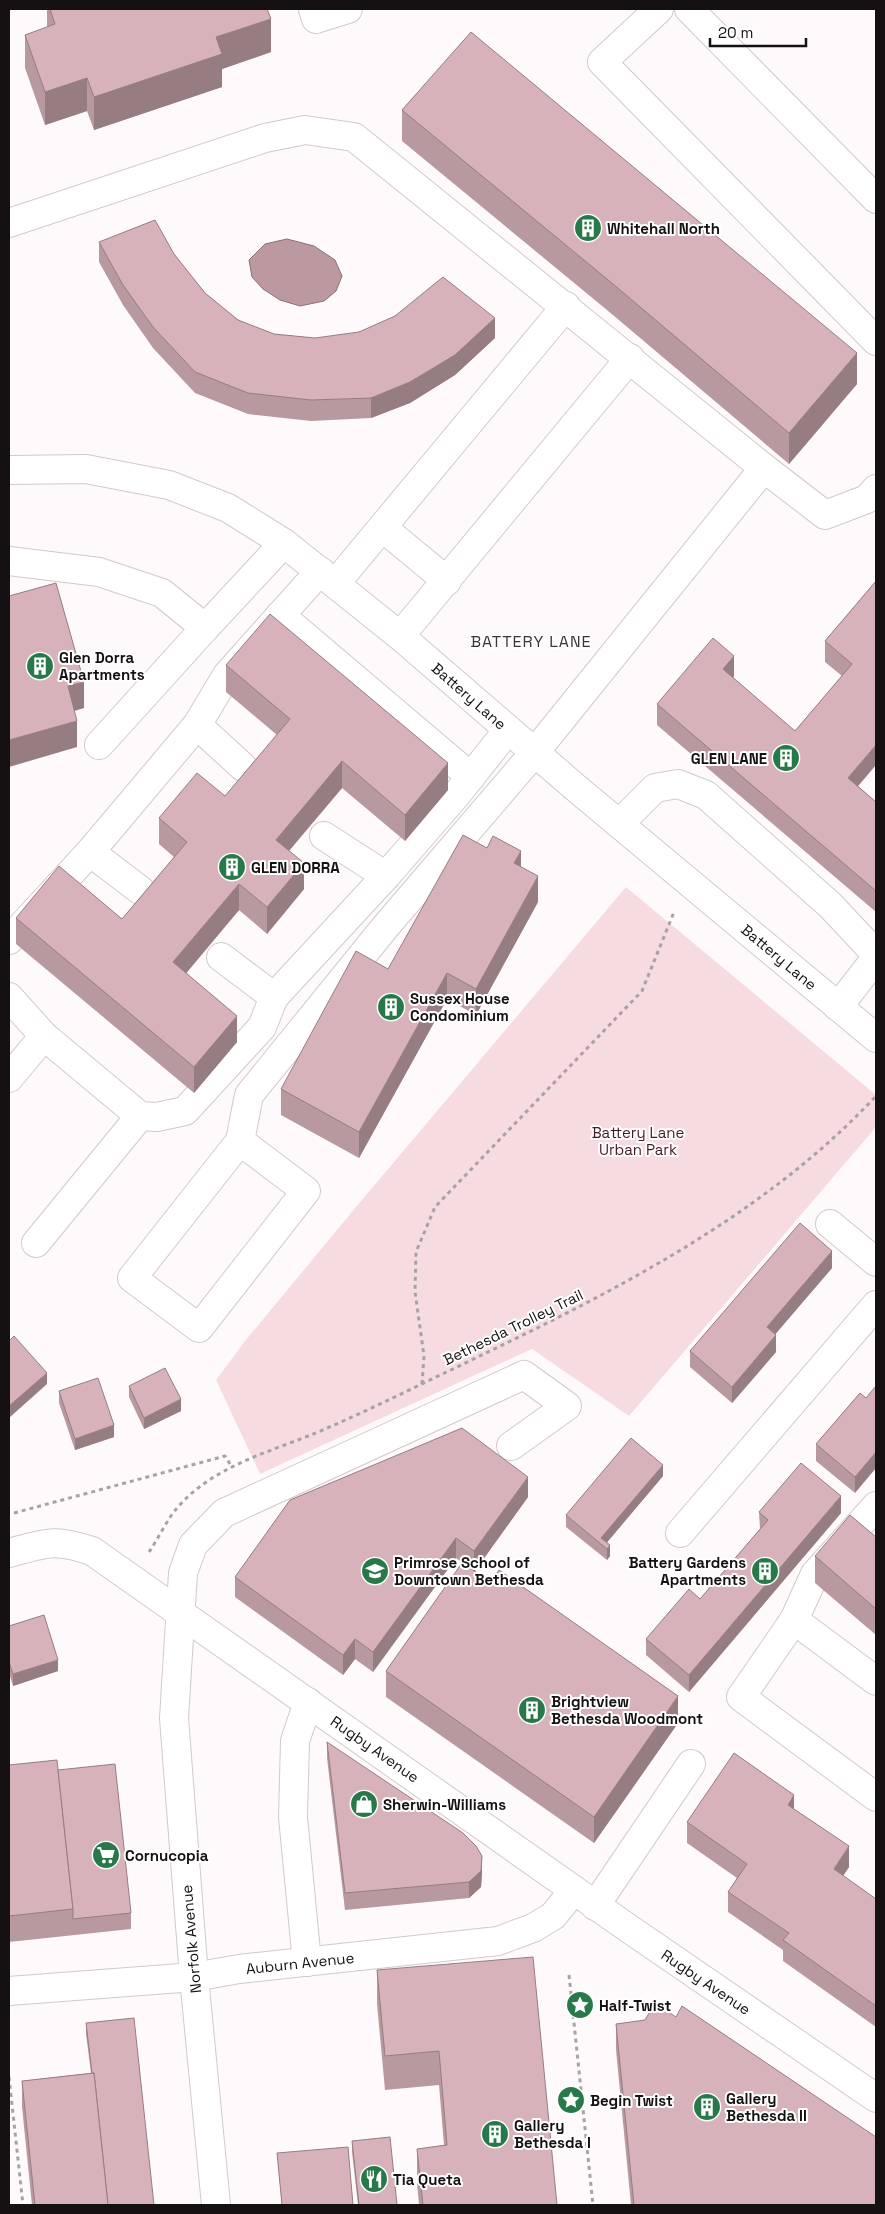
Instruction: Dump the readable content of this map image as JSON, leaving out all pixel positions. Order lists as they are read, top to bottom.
{
  "streets": {
    "street": [
      "Battery Lane",
      "Rugby Avenue",
      "Norfolk Avenue",
      "Auburn Avenue"
    ],
    "path": ["Bethesda Trolley Trail"]
  },
  "crossings": [
    ["Rugby Avenue", "Norfolk Avenue"],
    ["Rugby Avenue", "Auburn Avenue"],
    ["Norfolk Avenue", "Auburn Avenue"]
  ],
  "districts": ["BATTERY LANE"],
  "parks": ["Battery Lane Urban Park"],
  "places": {
    "building": [
      "Whitehall North",
      "Glen Dorra Apartments",
      "GLEN LANE",
      "GLEN DORRA",
      "Sussex House Condominium",
      "Battery Gardens Apartments",
      "Brightview Bethesda Woodmont",
      "Gallery Bethesda II",
      "Gallery Bethesda I"
    ],
    "school or university": ["Primrose School of Downtown Bethesda"],
    "shop": ["Sherwin-Williams"],
    "supermarket": ["Cornucopia"],
    "place": ["Half-Twist", "Begin Twist"],
    "restaurant": ["Tia Queta"]
  },
  "scale_bar": "20 m"
}
